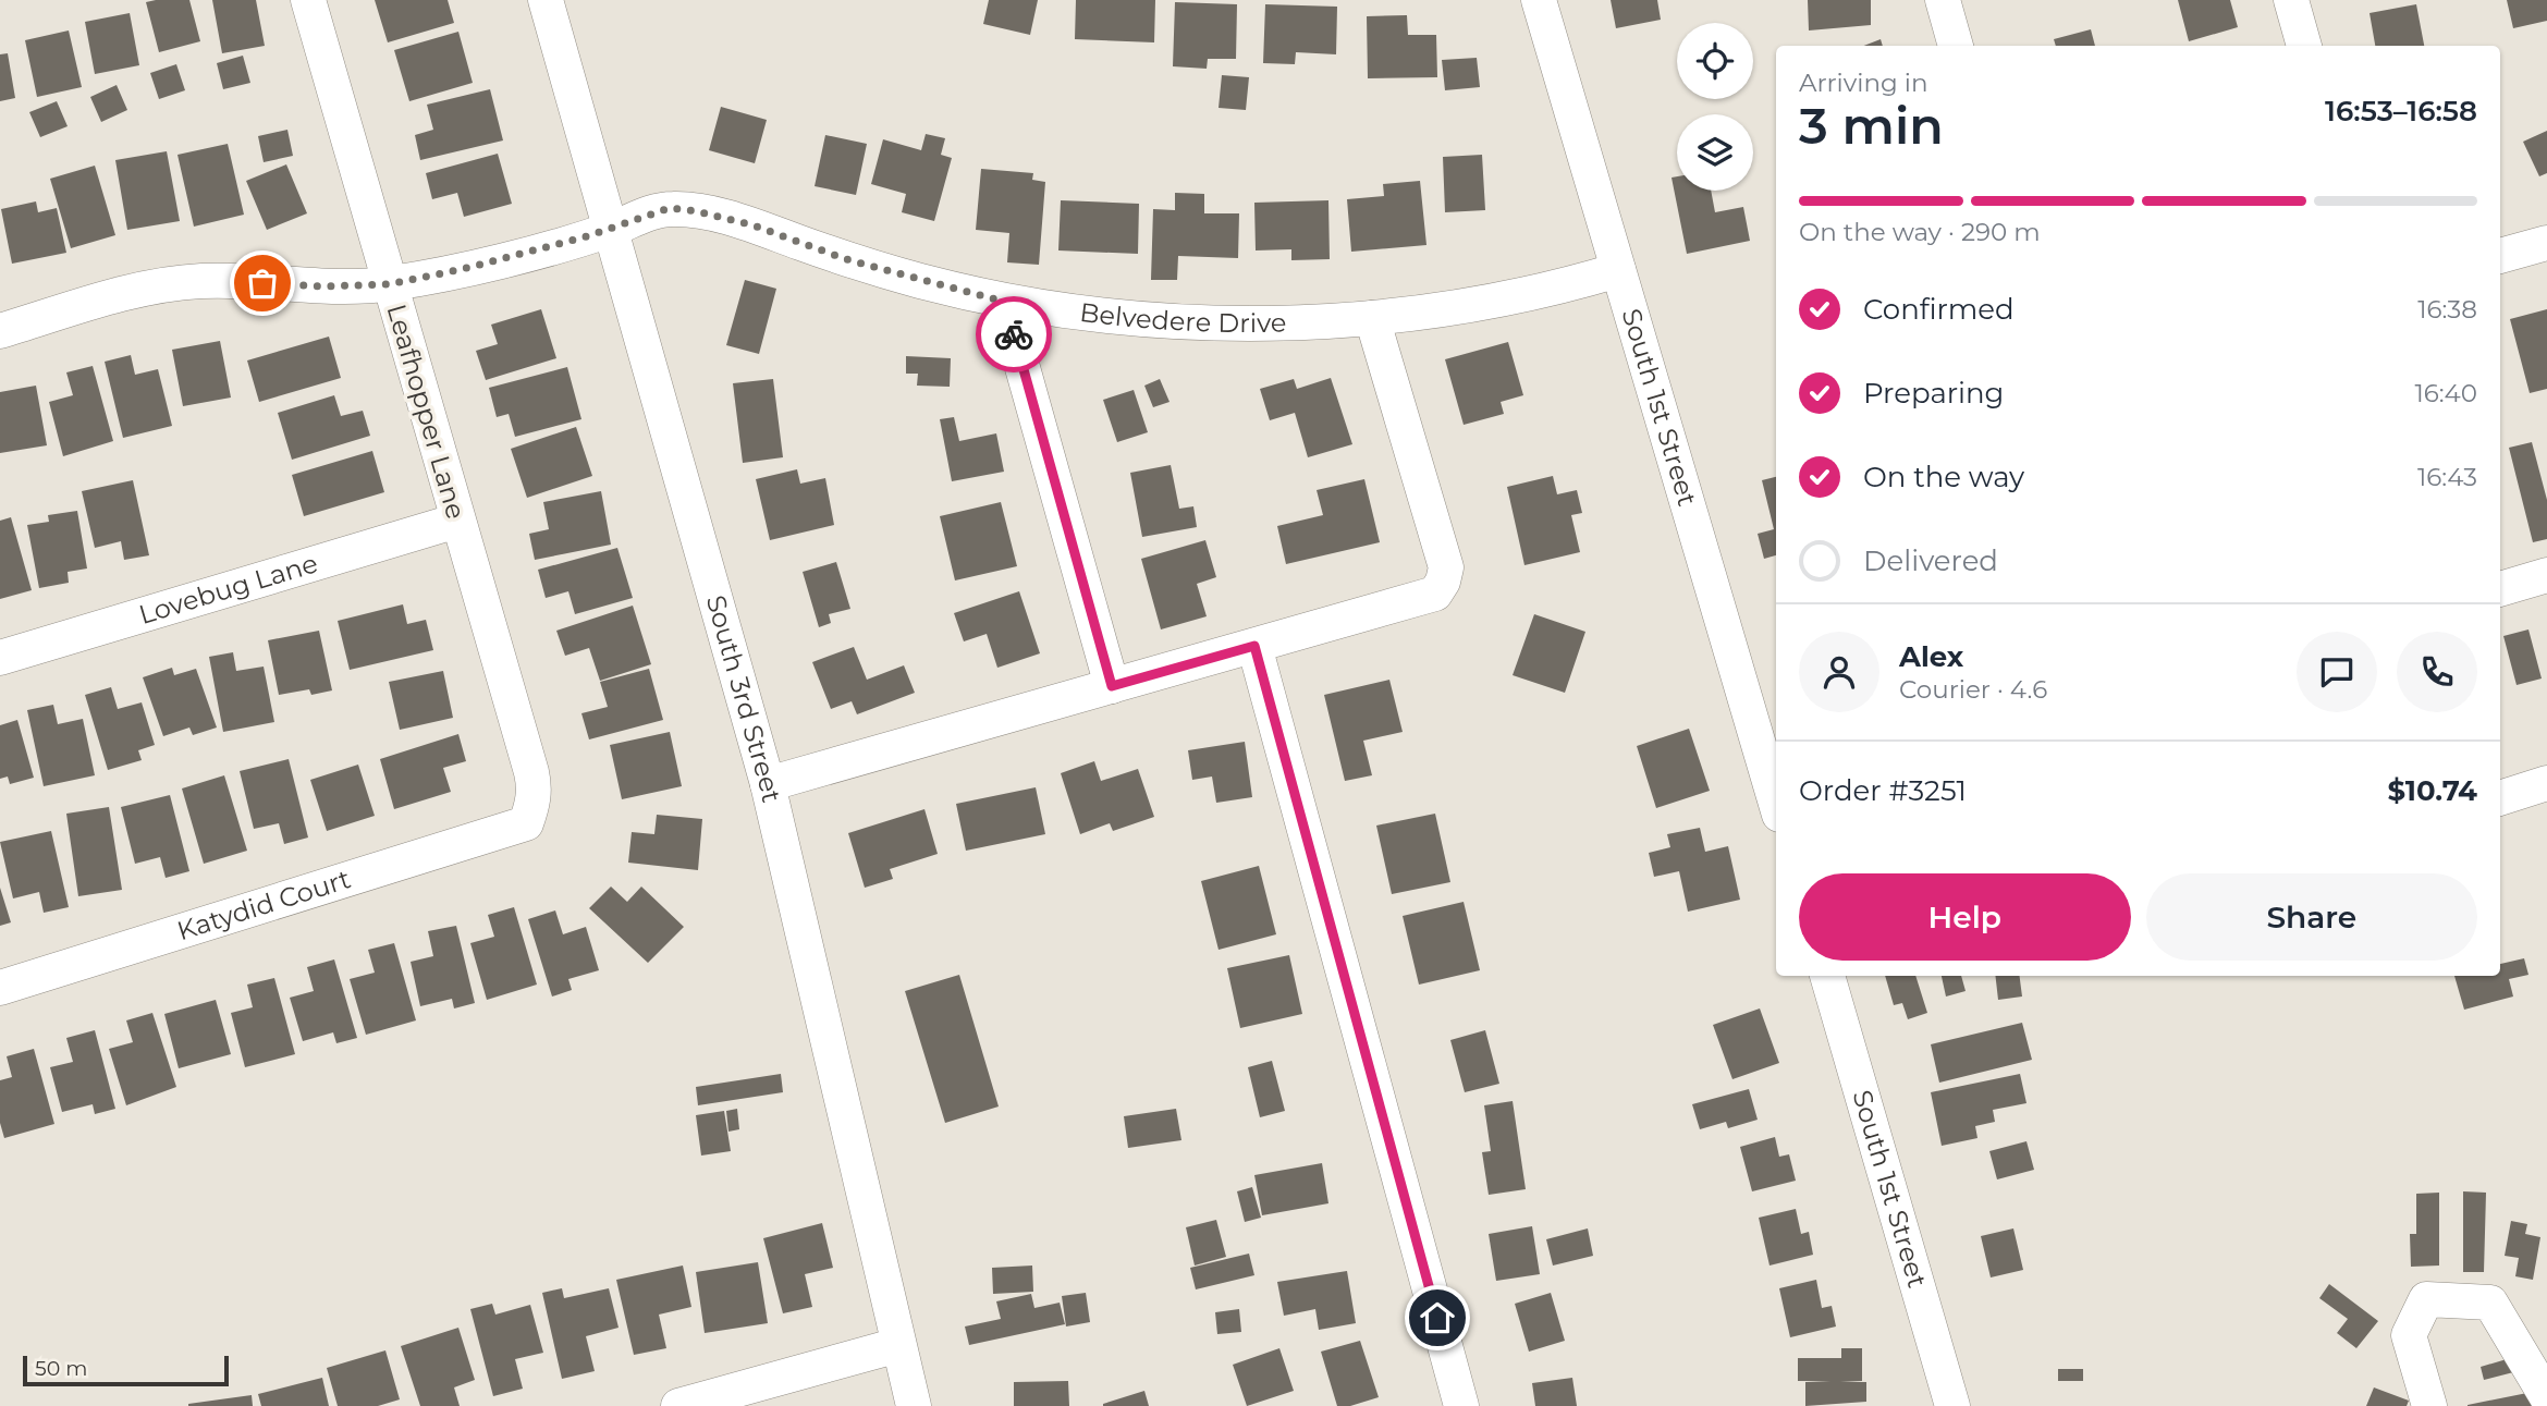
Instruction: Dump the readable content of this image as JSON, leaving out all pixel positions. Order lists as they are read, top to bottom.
{
  "streets": {
    "street": [
      "Belvedere Drive",
      "South 1st Street",
      "Leafhopper Lane",
      "Lovebug Lane",
      "South 3rd Street",
      "Katydid Court"
    ]
  },
  "crossings": [
    ["Belvedere Drive", "South 1st Street"],
    ["Belvedere Drive", "Leafhopper Lane"],
    ["Belvedere Drive", "South 3rd Street"],
    ["Leafhopper Lane", "Lovebug Lane"],
    ["Leafhopper Lane", "Katydid Court"]
  ],
  "scale_bar": "50 m",
  "page": {
    "heading": ["3 min", "Arriving in", "16:53–16:58"],
    "panel": [
      "Alex",
      "Courier · 4.6",
      "Order #3251",
      "$10.74"
    ],
    "bar": "On the way · 290 m",
    "list": [
      ["Confirmed", "16:38"],
      ["Preparing", "16:40"],
      ["On the way", "16:43"],
      "Delivered"
    ],
    "buttons": ["Help", "Share"],
    "scale": "50 m"
  }
}
